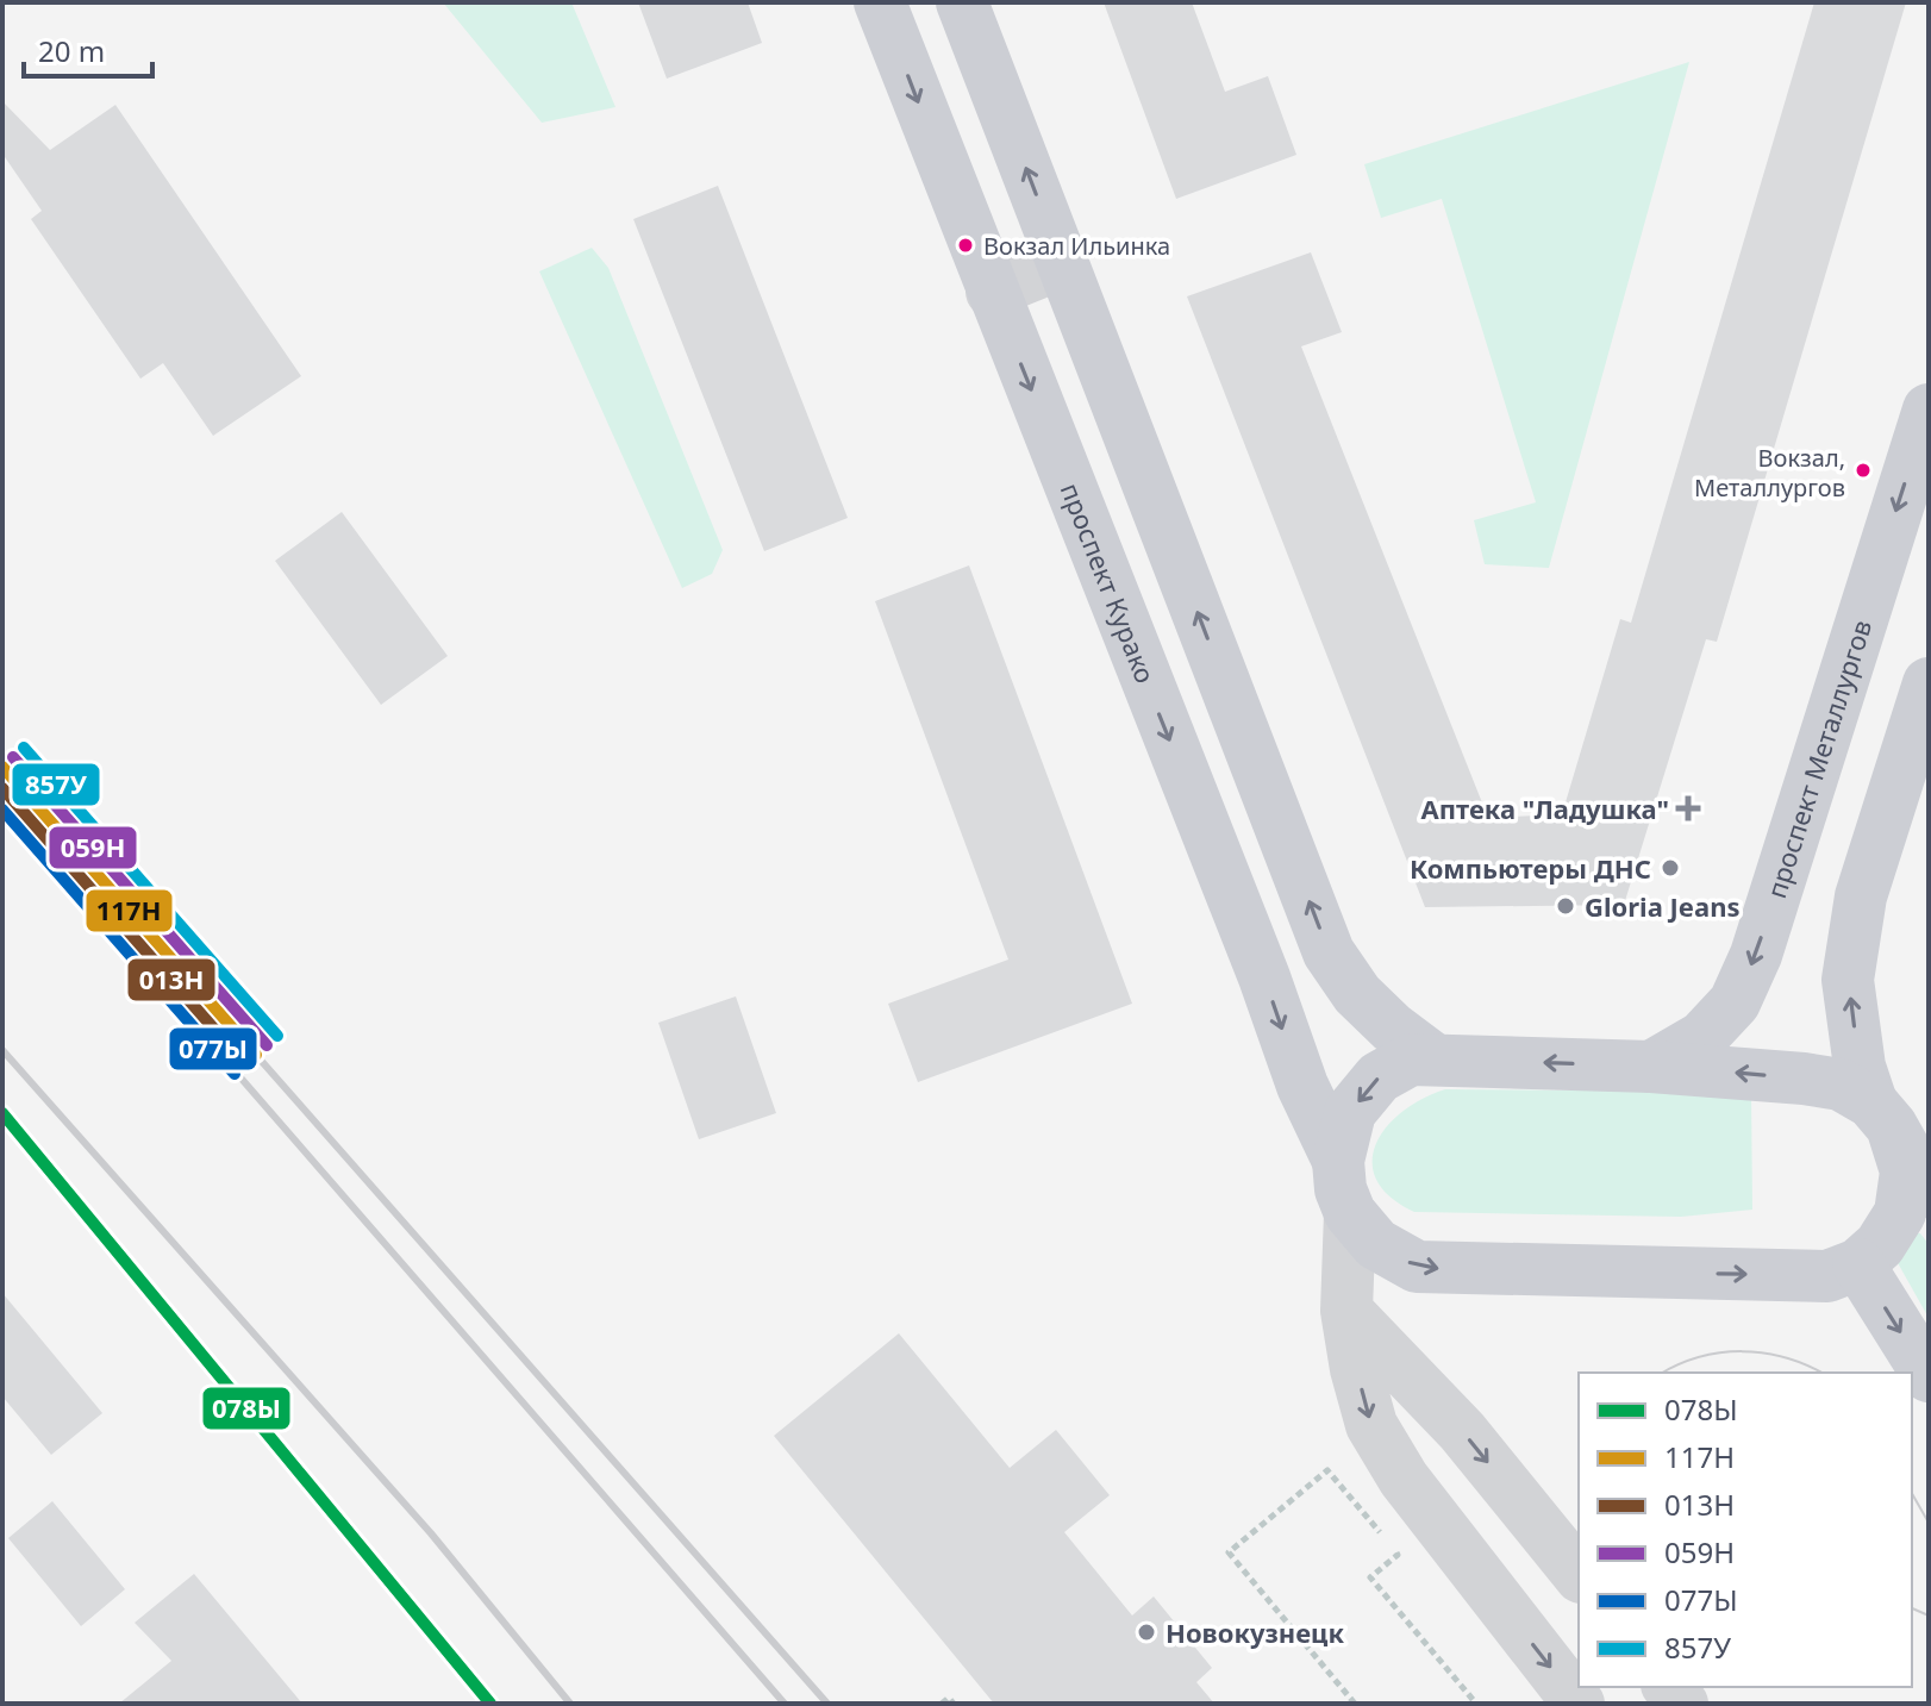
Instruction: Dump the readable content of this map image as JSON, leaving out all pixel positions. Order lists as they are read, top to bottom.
{
  "streets": {
    "main road": ["проспект Курако", "проспект Металлургов"]
  },
  "places": {
    "other": [
      "Вокзал Ильинка",
      "Вокзал, Металлургов",
      "Компьютеры ДНС",
      "Gloria Jeans",
      "Новокузнецк"
    ],
    "health": ["Аптека \"Ладушка\""]
  },
  "lines": [
    "transit line 857У",
    "transit line 059Н",
    "transit line 117Н",
    "transit line 013Н",
    "transit line 077Ы",
    "transit line 078Ы"
  ],
  "legend": [
    "078Ы",
    "117Н",
    "013Н",
    "059Н",
    "077Ы",
    "857У"
  ],
  "scale_bar": "20 m"
}
